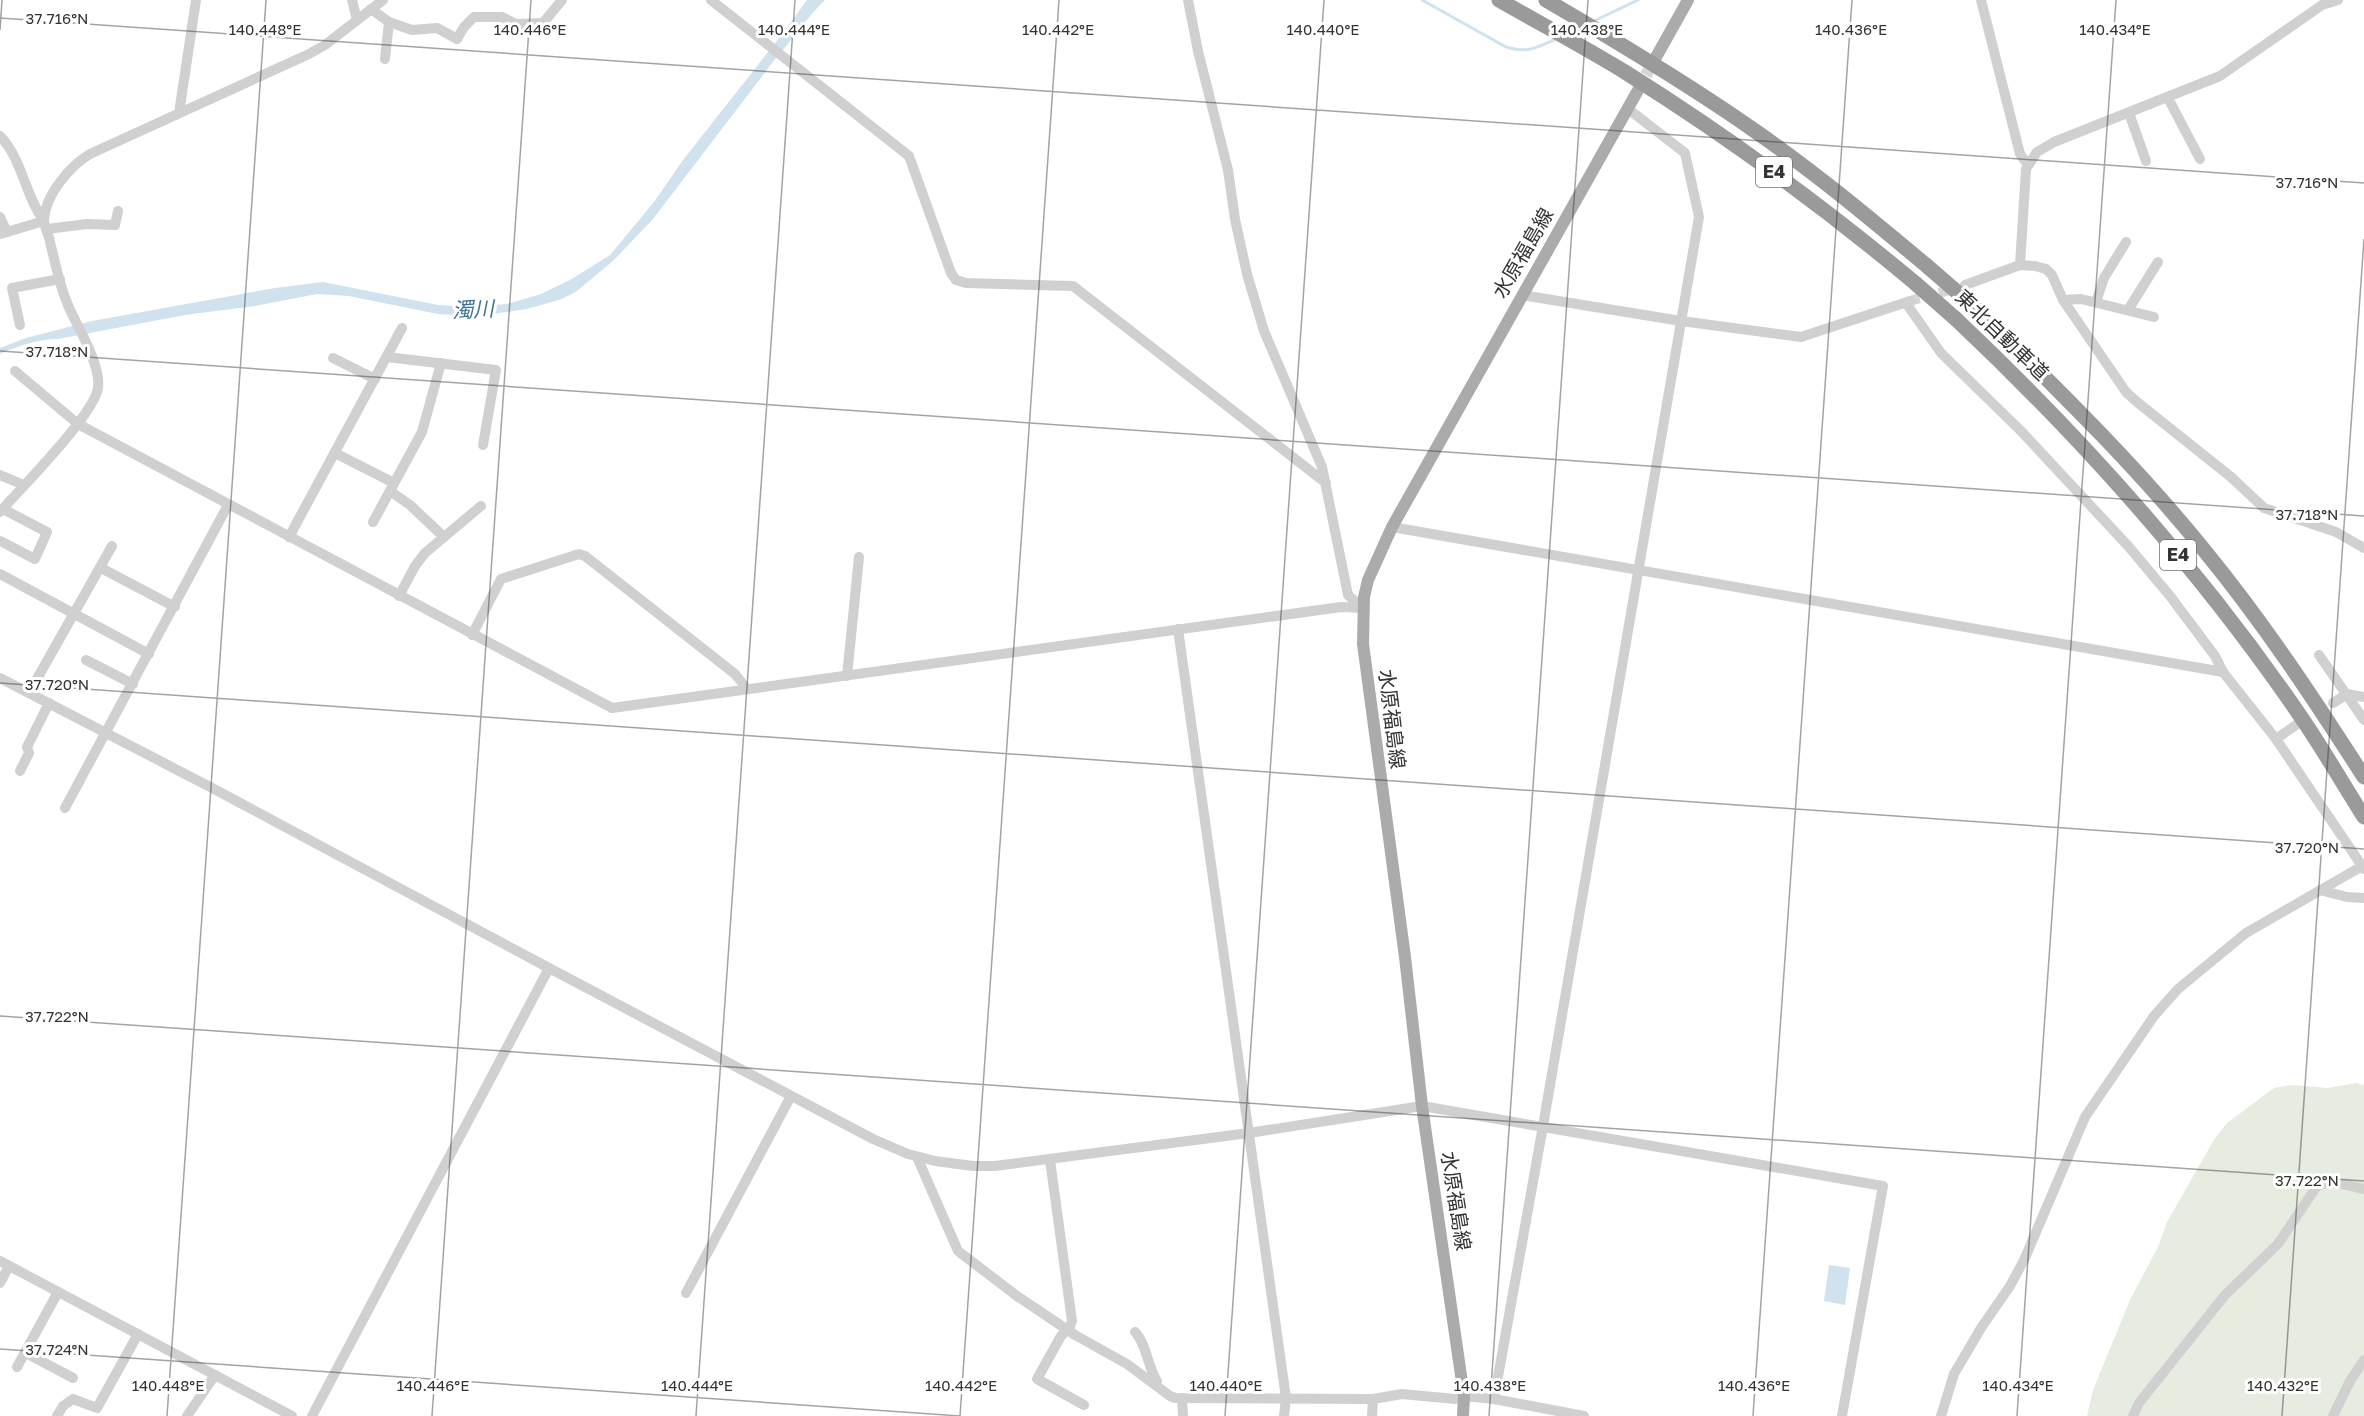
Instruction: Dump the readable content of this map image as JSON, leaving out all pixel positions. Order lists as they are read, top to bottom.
{
  "streets": {
    "highway": ["E4", "東北自動車道"],
    "main road": ["水原福島線"]
  },
  "water": ["濁川"],
  "coordinates": [
    "37.716°N",
    "140.448°E",
    "140.446°E",
    "140.444°E",
    "140.442°E",
    "140.440°E",
    "140.438°E",
    "140.436°E",
    "140.434°E",
    "37.718°N",
    "37.720°N",
    "37.722°N",
    "37.724°N",
    "140.432°E"
  ]
}
